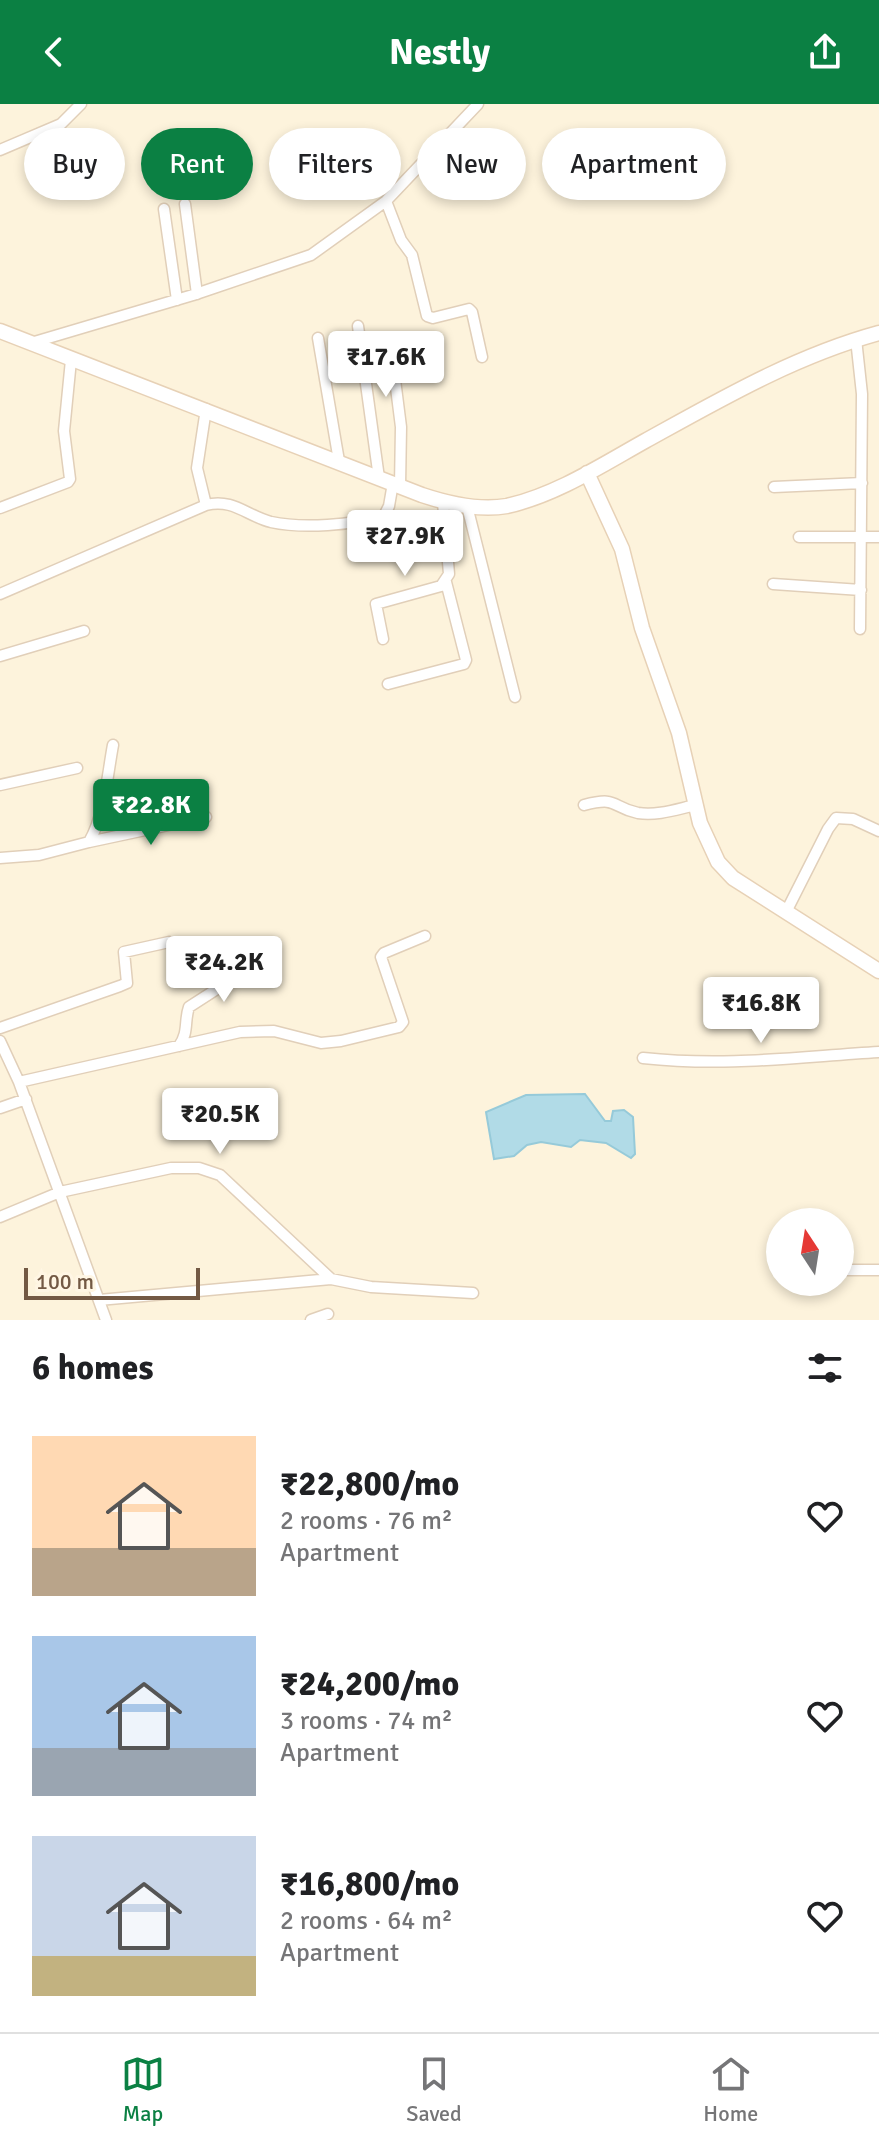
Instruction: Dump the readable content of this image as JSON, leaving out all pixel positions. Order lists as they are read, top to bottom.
{
  "scale_bar": "100 m",
  "north": "top",
  "page": {
    "header": "Nestly",
    "chip": [
      "Buy",
      "Rent",
      "Filters",
      "New",
      "Apartment"
    ],
    "price": [
      "₹17.6K",
      "₹27.9K",
      "₹22.8K",
      "₹24.2K",
      "₹16.8K",
      "₹20.5K"
    ],
    "scale": "100 m",
    "heading": "6 homes",
    "list": [
      {
        "name": "₹22,800/mo",
        "note": "2 rooms · 76 m² · Apartment"
      },
      {
        "name": "₹24,200/mo",
        "note": "3 rooms · 74 m² · Apartment"
      },
      {
        "name": "₹16,800/mo",
        "note": "2 rooms · 64 m² · Apartment"
      }
    ],
    "tabs": ["Map", "Saved", "Home"]
  }
}
